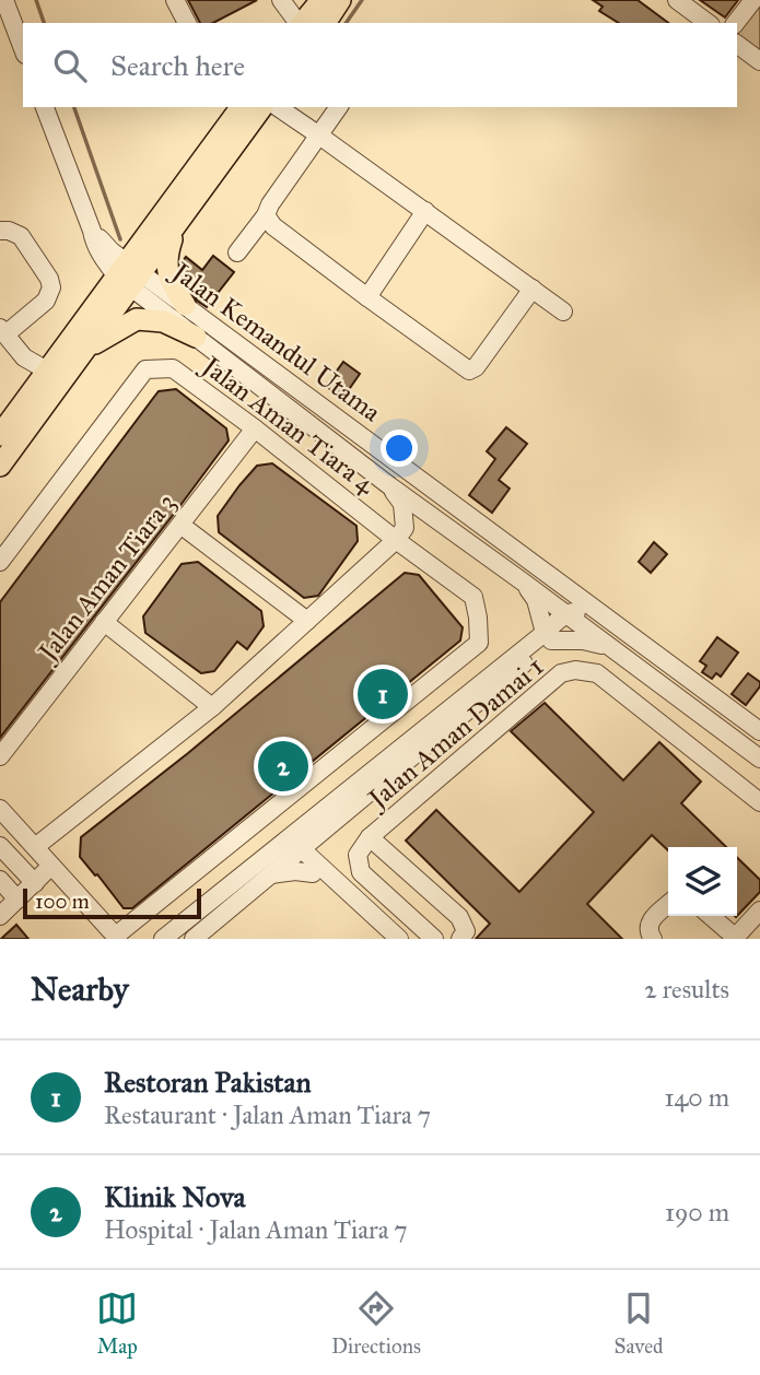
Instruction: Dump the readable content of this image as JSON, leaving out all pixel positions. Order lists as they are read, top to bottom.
{
  "streets": {
    "street": [
      "Jalan Kemandul Utama",
      "Jalan Aman Tiara 4",
      "Jalan Aman Tiara 3",
      "Jalan Aman Damai 1"
    ]
  },
  "crossings": [
    ["Jalan Aman Tiara 4", "Jalan Aman Tiara 3"]
  ],
  "scale_bar": "100 m",
  "page": {
    "search": "Search here",
    "pins": ["1", "2"],
    "scale": "100 m",
    "heading": ["Nearby", "2 results"],
    "list": [
      {
        "mark": "1",
        "name": "Restoran Pakistan",
        "note": "Restaurant · Jalan Aman Tiara 7",
        "value": "140 m"
      },
      {
        "mark": "2",
        "name": "Klinik Nova",
        "note": "Hospital · Jalan Aman Tiara 7",
        "value": "190 m"
      }
    ],
    "nav": ["Map", "Directions", "Saved"]
  }
}
